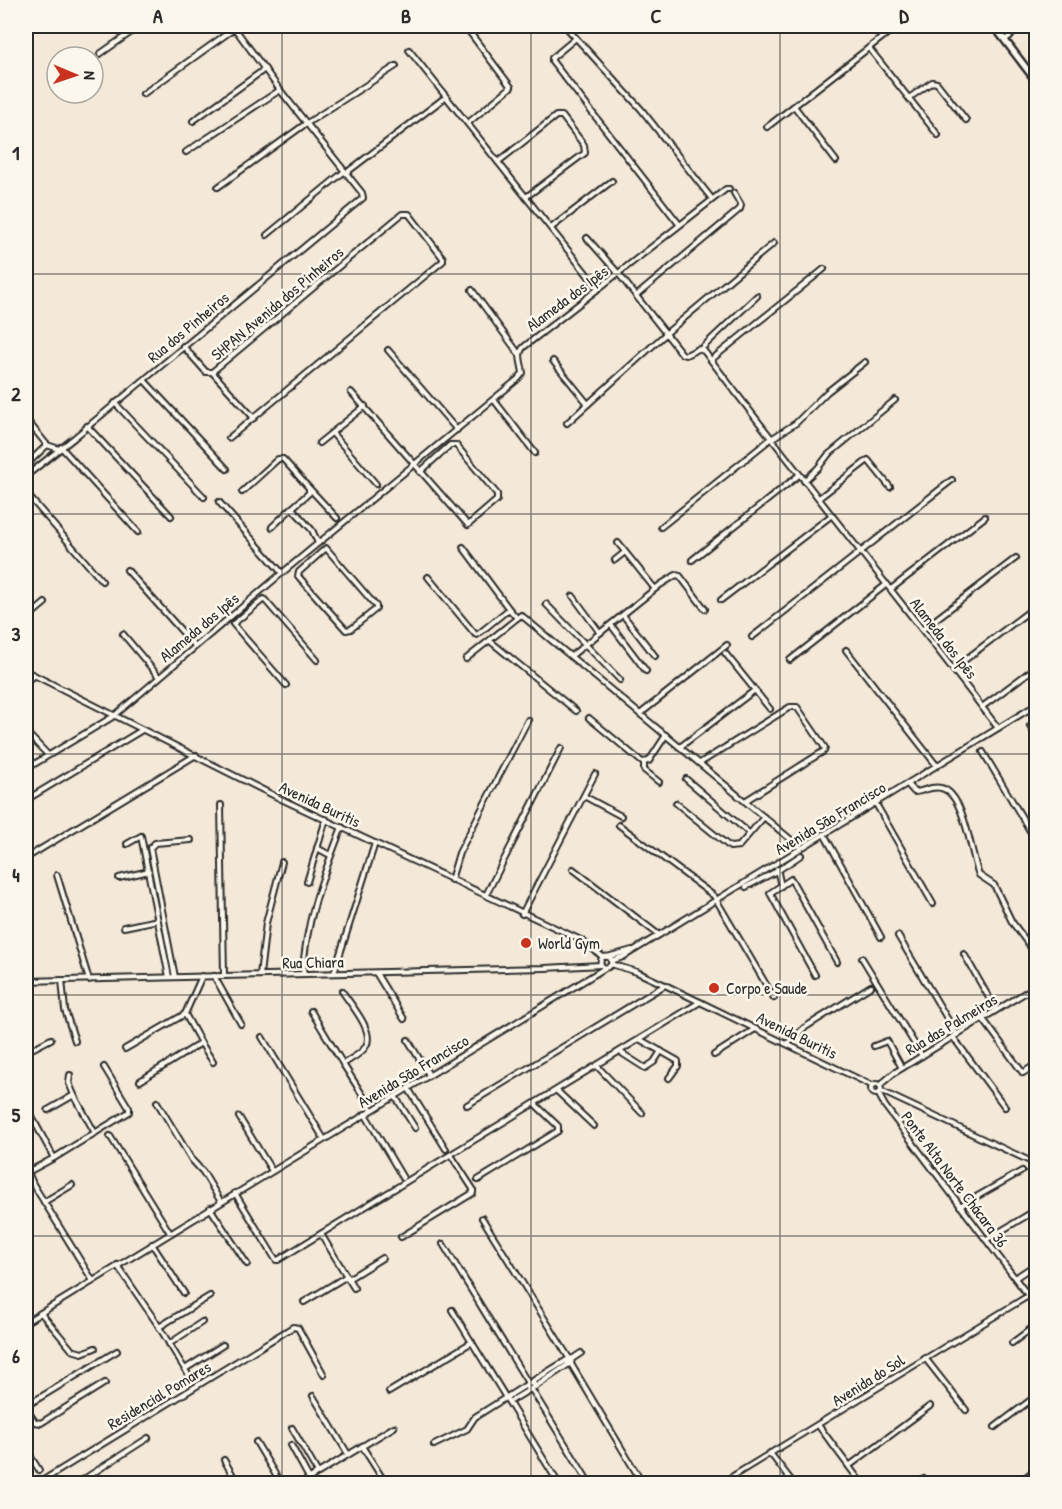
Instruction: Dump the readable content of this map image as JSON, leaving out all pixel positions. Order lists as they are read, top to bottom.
{
  "streets": {
    "street": [
      "Alameda dos Ipês",
      "SHPAN Avenida dos Pinheiros",
      "Rua dos Pinheiros",
      "Avenida Buritis",
      "Avenida São Francisco",
      "Rua Chiara",
      "Rua das Palmeiras",
      "Ponte Alta Norte Chácara 36",
      "Avenida do Sol",
      "Residencial Pomares"
    ]
  },
  "crossings": [
    ["Alameda dos Ipês", "Avenida Buritis"],
    ["Alameda dos Ipês", "Avenida São Francisco"],
    ["Avenida Buritis", "Avenida São Francisco"],
    ["Avenida Buritis", "Ponte Alta Norte Chácara 36"],
    ["Avenida São Francisco", "Rua Chiara"],
    ["Ponte Alta Norte Chácara 36", "Avenida do Sol"]
  ],
  "places": ["World Gym", "Corpo e Saude"],
  "north": "right",
  "grid": {
    "columns": [
      "A",
      "B",
      "C",
      "D"
    ],
    "rows": [
      "1",
      "2",
      "3",
      "4",
      "5",
      "6"
    ]
  }
}
